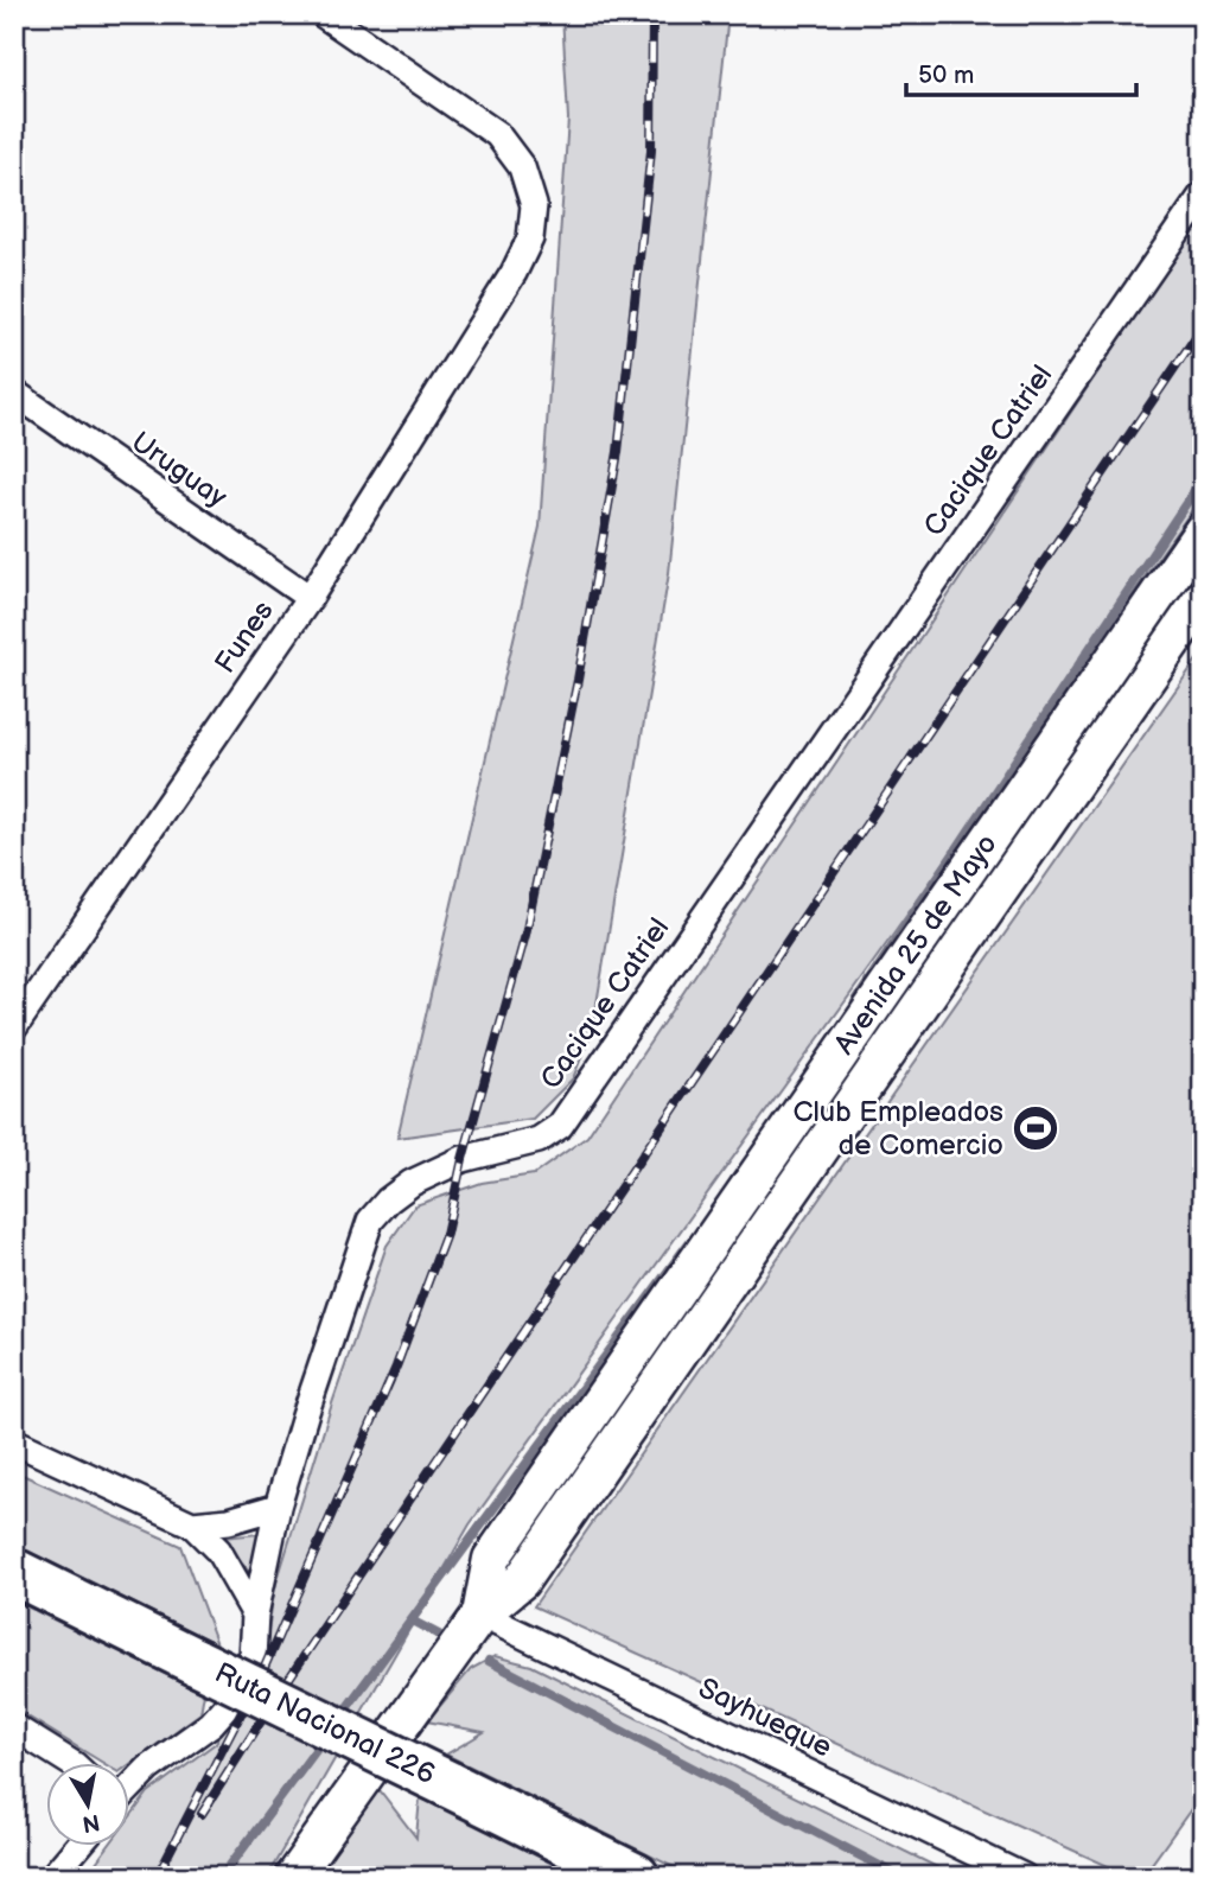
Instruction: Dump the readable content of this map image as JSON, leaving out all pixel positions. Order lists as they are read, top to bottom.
{
  "streets": {
    "highway": ["Ruta Nacional 226"],
    "street": [
      "Cacique Catriel",
      "Uruguay",
      "Funes",
      "Avenida 25 de Mayo",
      "Sayhueque"
    ]
  },
  "crossings": [
    ["Uruguay", "Funes"],
    ["Avenida 25 de Mayo", "Sayhueque"]
  ],
  "places": {
    "sports": ["Club Empleados de Comercio"]
  },
  "scale_bar": "50 m",
  "north": "bottom"
}
